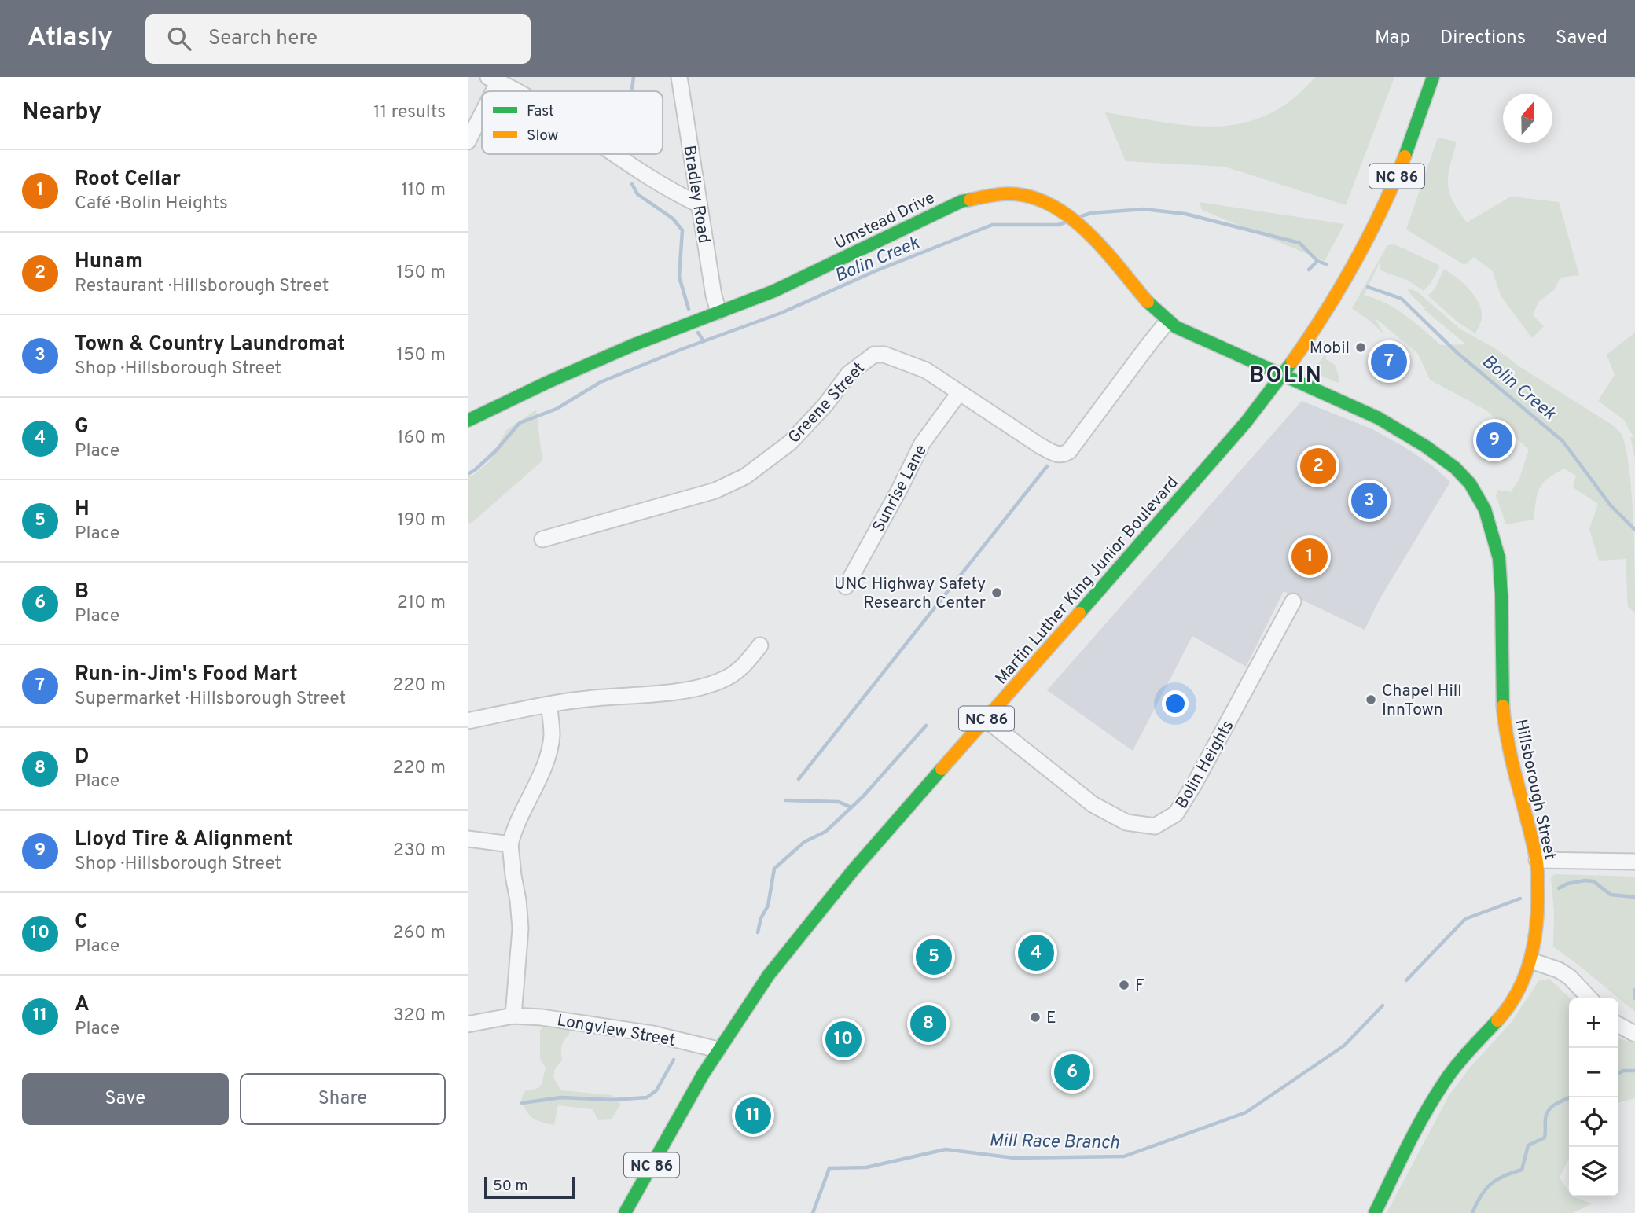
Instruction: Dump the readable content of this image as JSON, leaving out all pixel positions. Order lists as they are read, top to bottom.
{
  "streets": {
    "street": [
      "NC 86",
      "Bradley Road",
      "Umstead Drive",
      "Greene Street",
      "Sunrise Lane",
      "Martin Luther King Junior Boulevard",
      "Bolin Heights",
      "Hillsborough Street",
      "Longview Street"
    ]
  },
  "crossings": [
    ["Bradley Road", "Umstead Drive"],
    ["Umstead Drive", "Greene Street"],
    ["Umstead Drive", "Martin Luther King Junior Boulevard"],
    ["Umstead Drive", "Hillsborough Street"],
    ["Greene Street", "Sunrise Lane"],
    ["Martin Luther King Junior Boulevard", "Bolin Heights"],
    ["Martin Luther King Junior Boulevard", "Hillsborough Street"],
    ["Martin Luther King Junior Boulevard", "Longview Street"]
  ],
  "districts": ["BOLIN"],
  "water": ["Bolin Creek", "Mill Race Branch"],
  "places": [
    "Mobil",
    "UNC Highway Safety Research Center",
    "Chapel Hill InnTown",
    "F",
    "E"
  ],
  "legend": ["Fast", "Slow"],
  "scale_bar": "50 m",
  "north": "top",
  "page": {
    "header": "Atlasly",
    "search": "Search here",
    "nav": ["Map", "Directions", "Saved"],
    "heading": ["Nearby", "11 results"],
    "list": [
      {
        "mark": "1",
        "name": "Root Cellar",
        "note": "Café · Bolin Heights",
        "value": "110 m"
      },
      {
        "mark": "2",
        "name": "Hunam",
        "note": "Restaurant · Hillsborough Street",
        "value": "150 m"
      },
      {
        "mark": "3",
        "name": "Town & Country Laundromat",
        "note": "Shop · Hillsborough Street",
        "value": "150 m"
      },
      {
        "mark": "4",
        "name": "G",
        "note": "Place",
        "value": "160 m"
      },
      {
        "mark": "5",
        "name": "H",
        "note": "Place",
        "value": "190 m"
      },
      {
        "mark": "6",
        "name": "B",
        "note": "Place",
        "value": "210 m"
      },
      {
        "mark": "7",
        "name": "Run-in-Jim's Food Mart",
        "note": "Supermarket · Hillsborough Street",
        "value": "220 m"
      },
      {
        "mark": "8",
        "name": "D",
        "note": "Place",
        "value": "220 m"
      },
      {
        "mark": "9",
        "name": "Lloyd Tire & Alignment",
        "note": "Shop · Hillsborough Street",
        "value": "230 m"
      },
      {
        "mark": "10",
        "name": "C",
        "note": "Place",
        "value": "260 m"
      },
      {
        "mark": "11",
        "name": "A",
        "note": "Place",
        "value": "320 m"
      }
    ],
    "pins": [
      "7",
      "9",
      "2",
      "3",
      "1",
      "4",
      "5",
      "8",
      "10",
      "6",
      "11"
    ],
    "map_buttons": ["+", "−"],
    "buttons": ["Save", "Share"],
    "scale": "50 m"
  }
}
